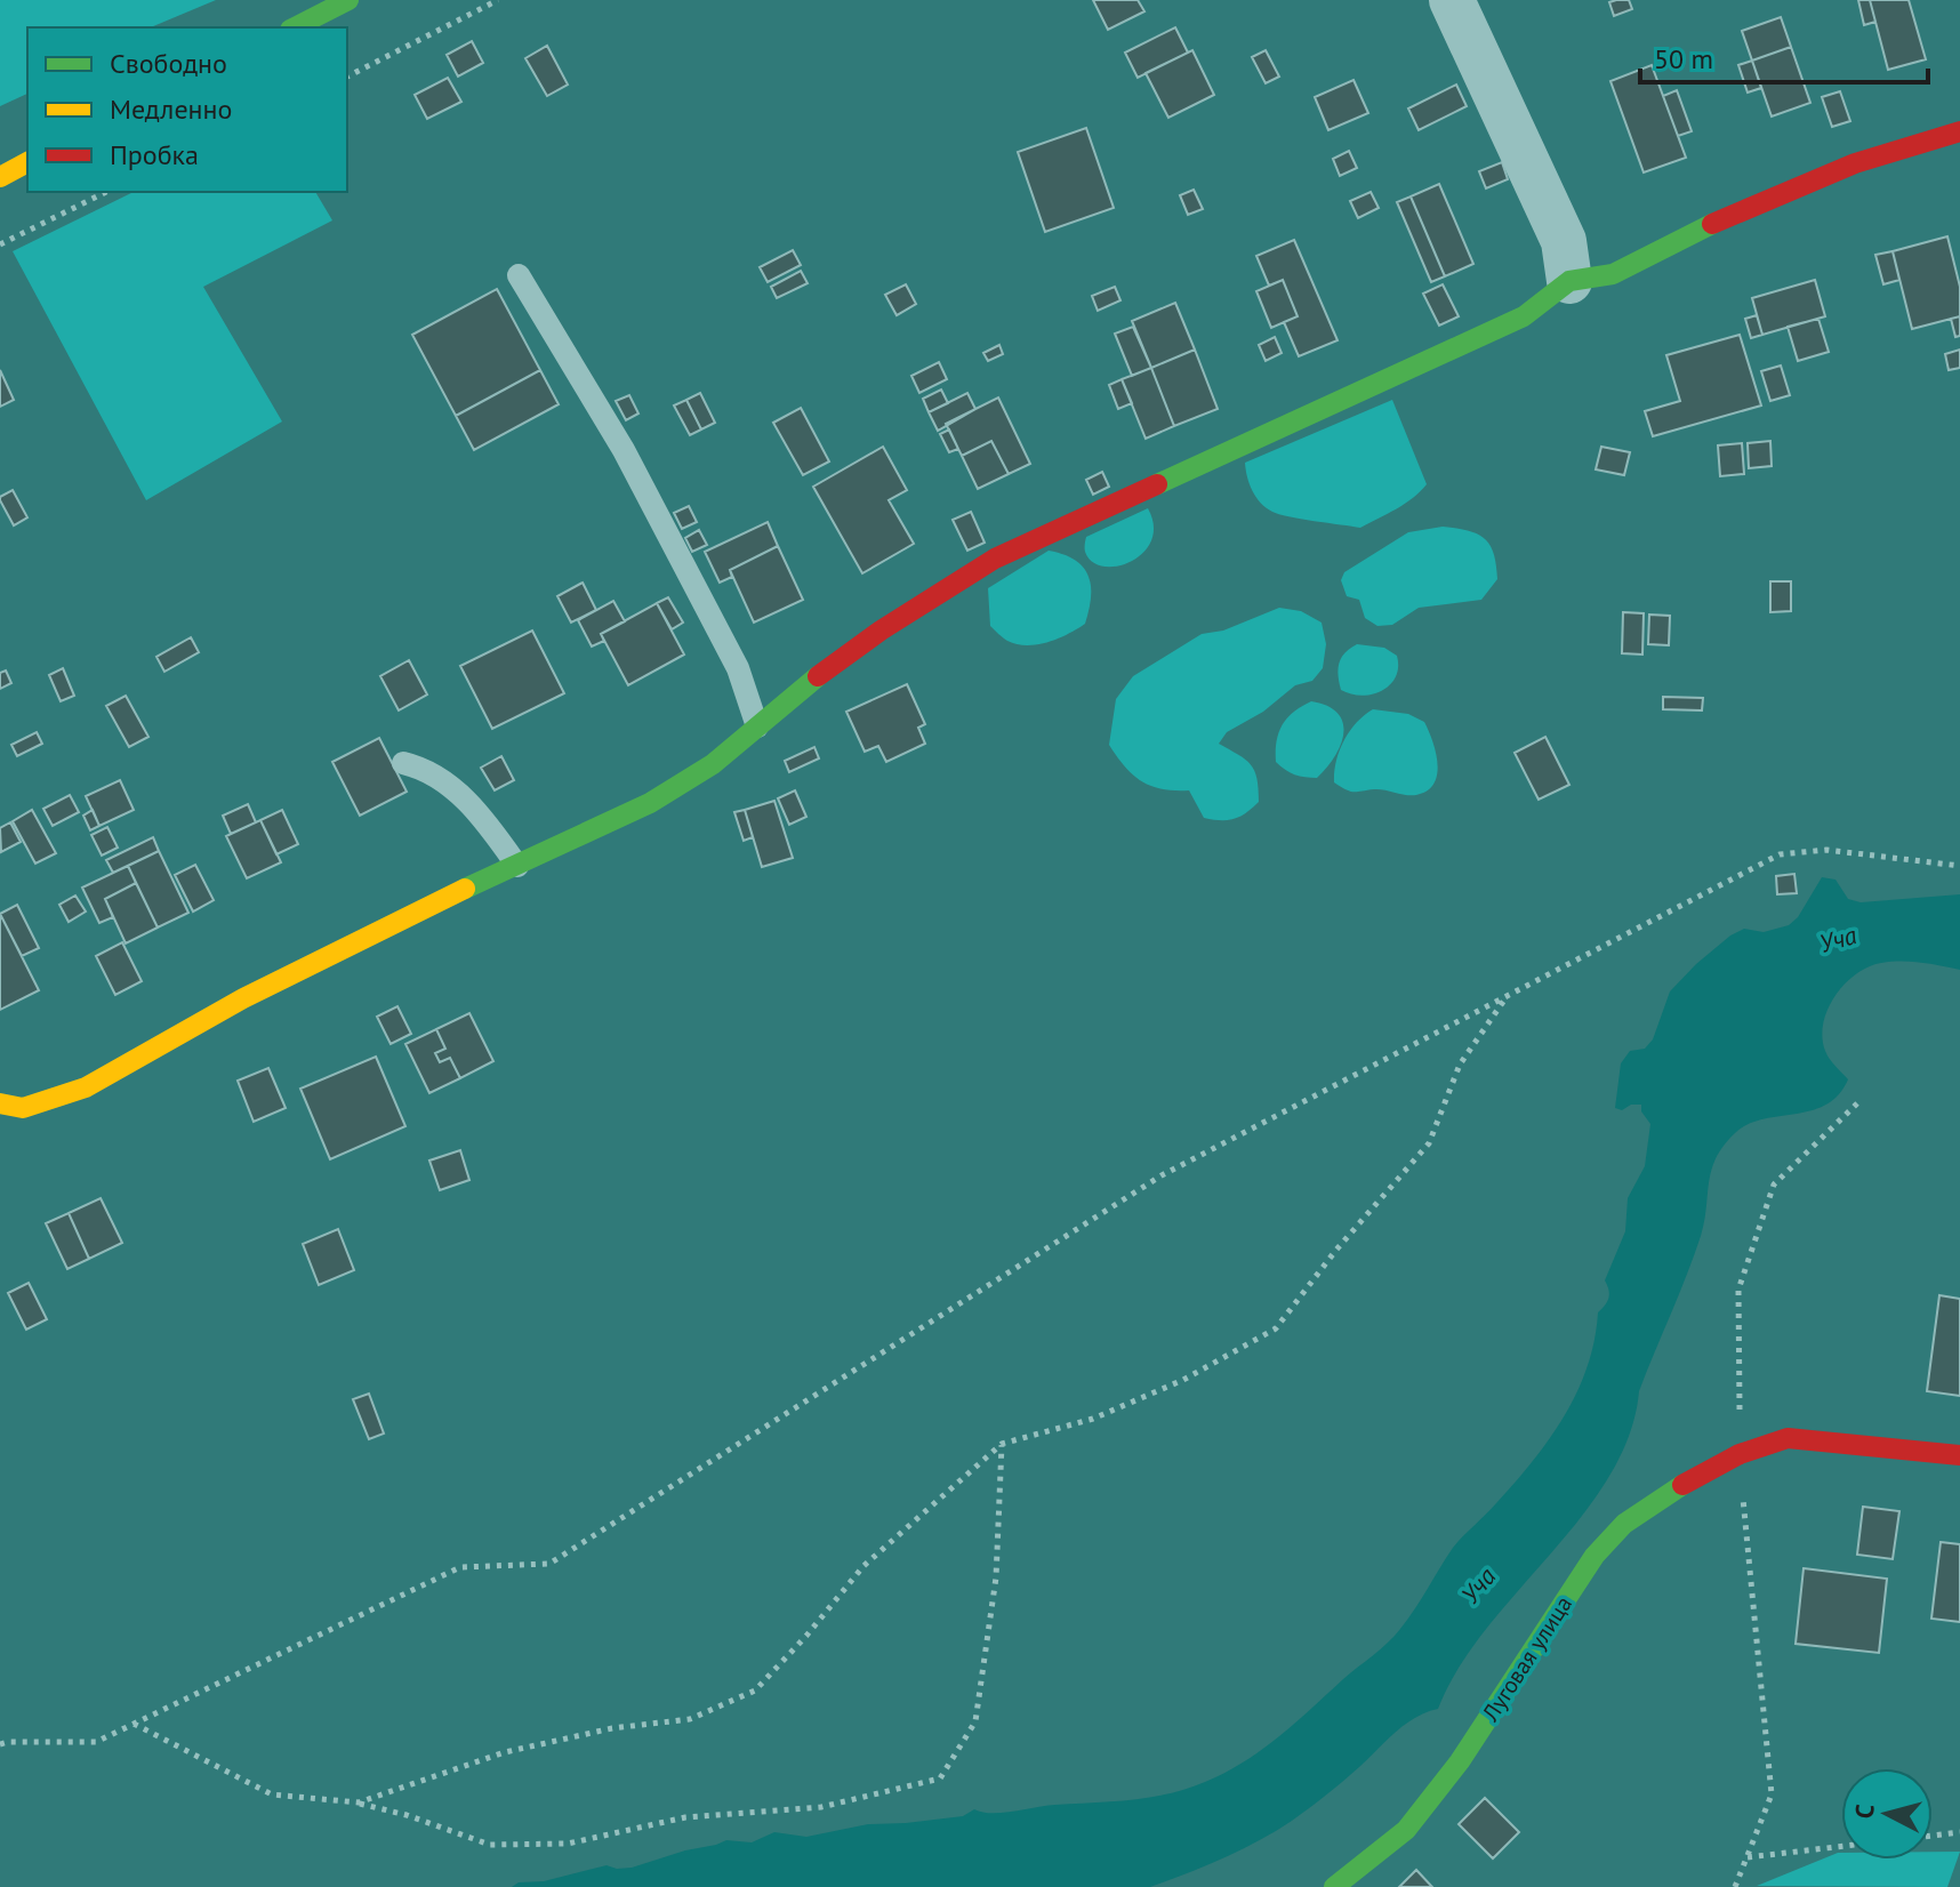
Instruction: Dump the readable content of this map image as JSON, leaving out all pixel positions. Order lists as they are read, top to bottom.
{
  "streets": {
    "street": ["Луговая улица"]
  },
  "water": ["Уча"],
  "legend": ["Свободно", "Медленно", "Пробка"],
  "scale_bar": "50 m",
  "north": "left"
}
